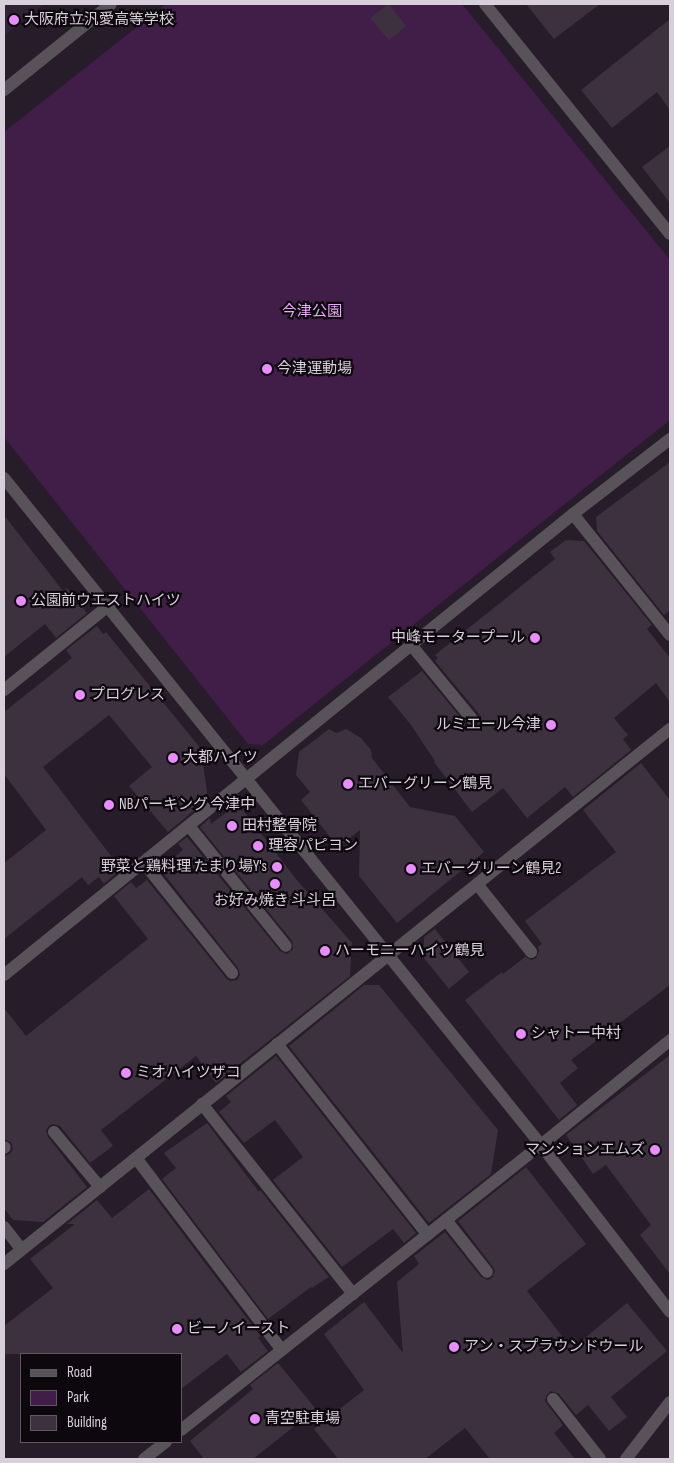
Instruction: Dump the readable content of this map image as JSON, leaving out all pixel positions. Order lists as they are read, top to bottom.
{
  "parks": ["今津公園"],
  "places": [
    "大阪府立汎愛高等学校",
    "今津運動場",
    "公園前ウエストハイツ",
    "中峰モータープール",
    "プログレス",
    "ルミエール今津",
    "大都ハイツ",
    "エバーグリーン鶴見",
    "NBパーキング 今津中",
    "田村整骨院",
    "理容パピヨン",
    "野菜と鶏料理 たまり場Y's",
    "エバーグリーン鶴見2",
    "お好み焼き 斗斗呂",
    "ハーモニーハイツ鶴見",
    "シャトー中村",
    "ミオハイツザコ",
    "マンションエムズ",
    "ビーノイースト",
    "アン・スプラウンドウール",
    "青空駐車場"
  ],
  "legend": ["Road", "Park", "Building"]
}
